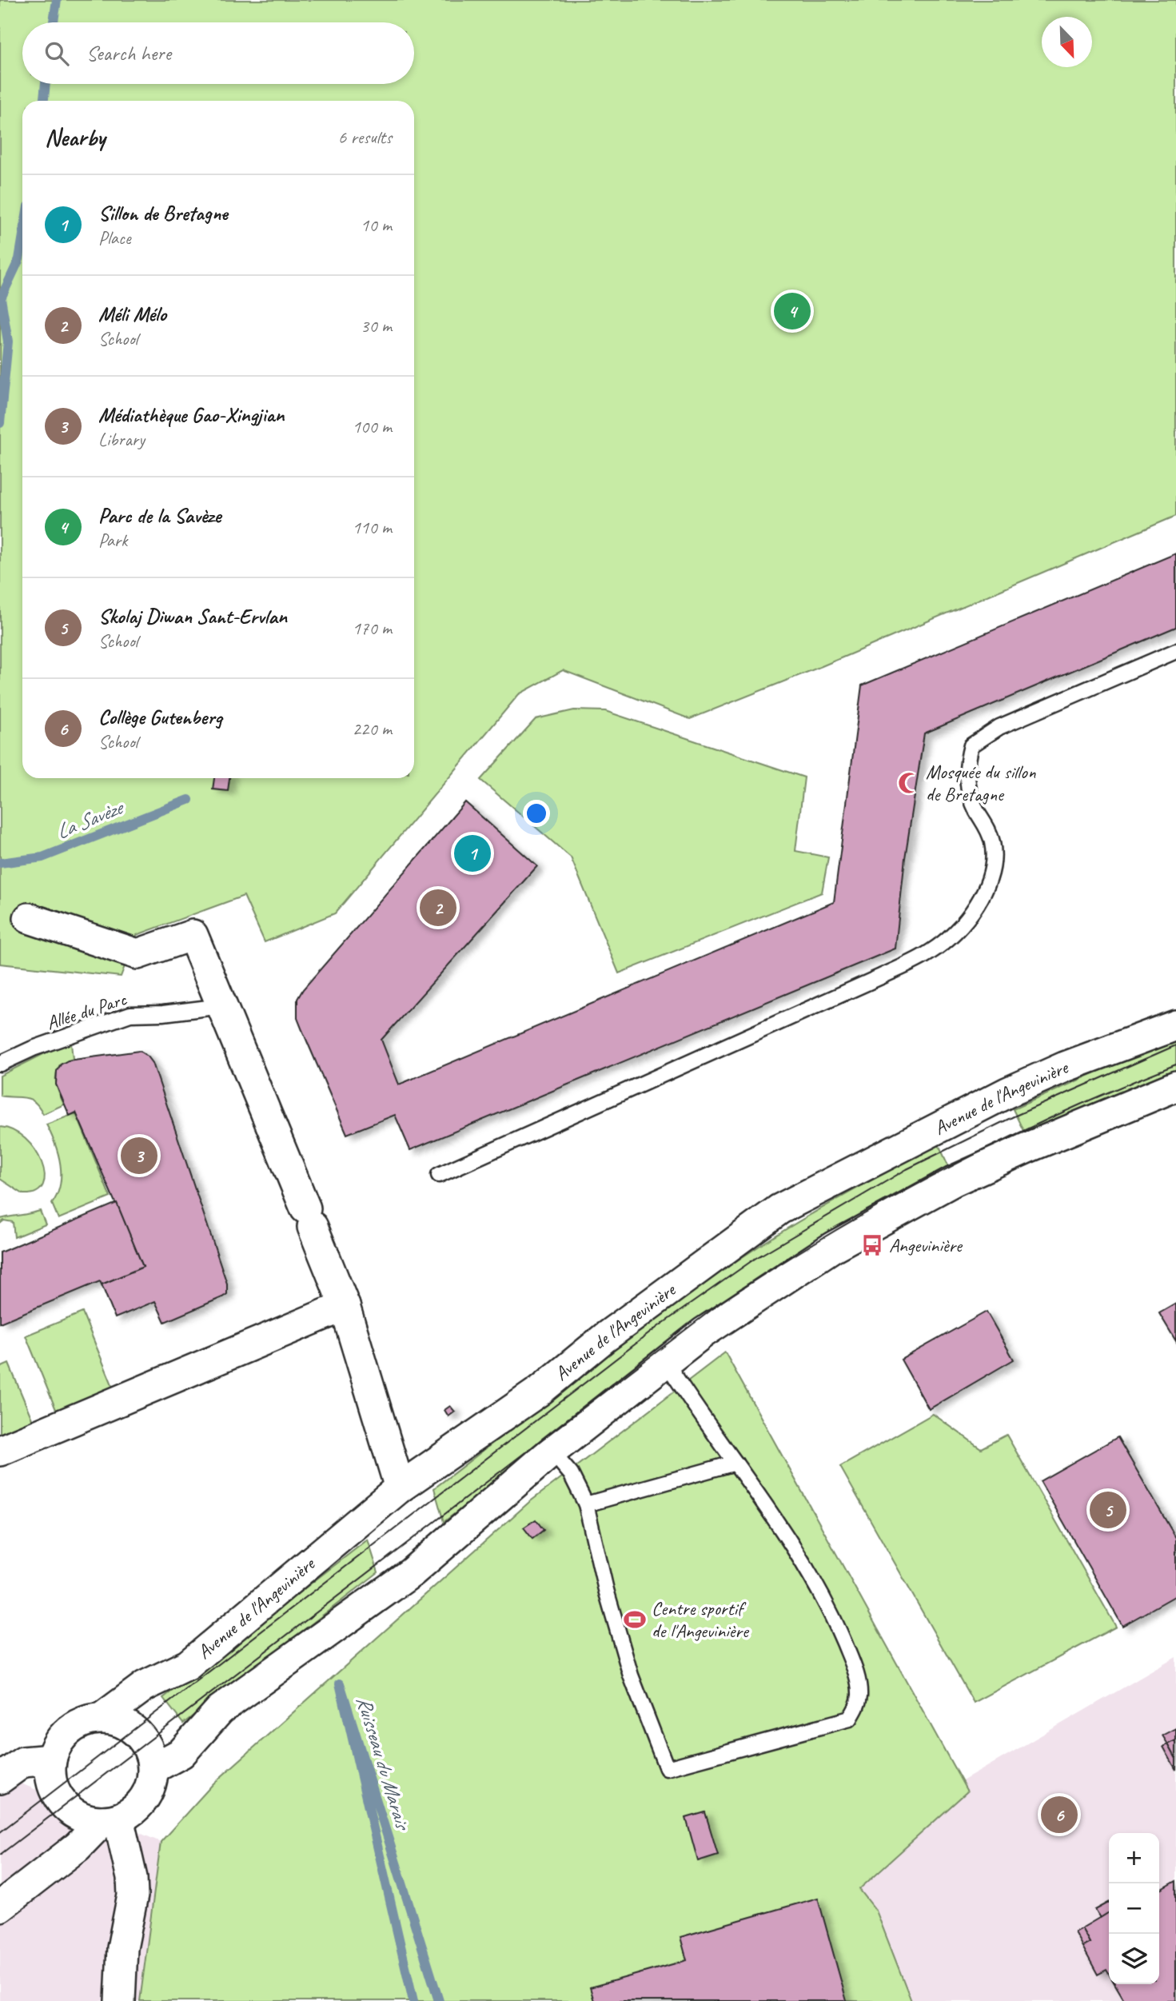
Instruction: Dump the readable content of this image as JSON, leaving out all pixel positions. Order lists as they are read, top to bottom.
{
  "streets": {
    "street": ["Avenue de l'Angevinière"],
    "lane": ["Allée du Parc"]
  },
  "water": ["La Savèze", "Ruisseau du Marais"],
  "places": {
    "mosque": ["Mosquée du sillon de Bretagne"],
    "bus stop": ["Angevinière"],
    "sports": ["Centre sportif de l'Angevinière"]
  },
  "north": "bottom right",
  "page": {
    "search": "Search here",
    "heading": ["Nearby", "6 results"],
    "list": [
      {
        "mark": "1",
        "name": "Sillon de Bretagne",
        "note": "Place",
        "value": "10 m"
      },
      {
        "mark": "2",
        "name": "Méli Mélo",
        "note": "School",
        "value": "30 m"
      },
      {
        "mark": "3",
        "name": "Médiathèque Gao-Xingjian",
        "note": "Library",
        "value": "100 m"
      },
      {
        "mark": "4",
        "name": "Parc de la Savèze",
        "note": "Park",
        "value": "110 m"
      },
      {
        "mark": "5",
        "name": "Skolaj Diwan Sant-Ervlan",
        "note": "School",
        "value": "170 m"
      },
      {
        "mark": "6",
        "name": "Collège Gutenberg",
        "note": "School",
        "value": "220 m"
      }
    ],
    "pins": [
      "4",
      "1",
      "2",
      "3",
      "5",
      "6"
    ],
    "map_buttons": ["+", "−"]
  }
}
